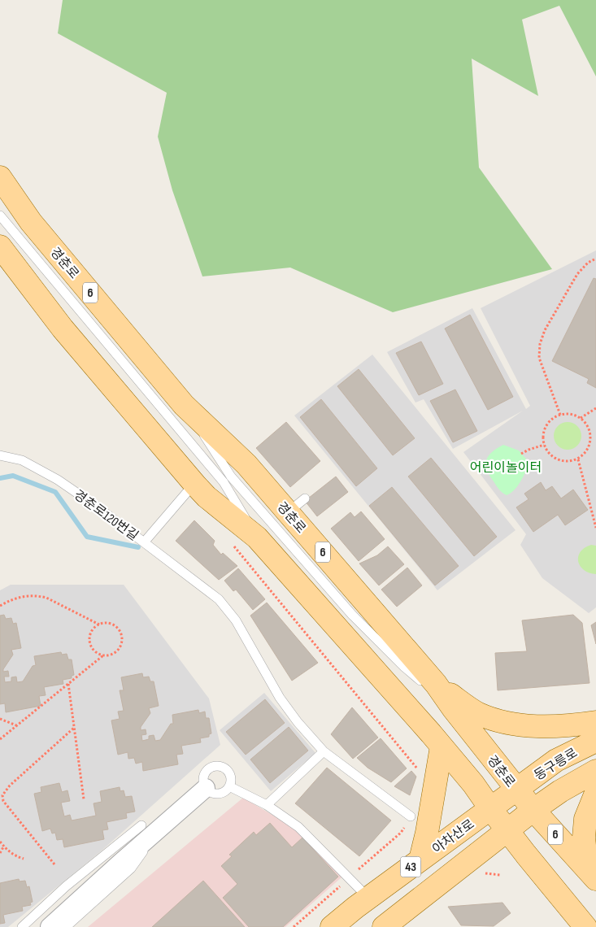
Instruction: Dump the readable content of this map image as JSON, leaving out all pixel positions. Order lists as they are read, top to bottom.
{
  "streets": {
    "main road": [
      "경춘로",
      "6",
      "동구릉로",
      "아차산로",
      "43"
    ],
    "lane": ["경춘로120번길"]
  },
  "crossings": [
    ["경춘로", "동구릉로"],
    ["경춘로", "아차산로"],
    ["경춘로", "43"],
    ["동구릉로", "아차산로"],
    ["동구릉로", "43"]
  ],
  "parks": ["어린이놀이터"]
}
